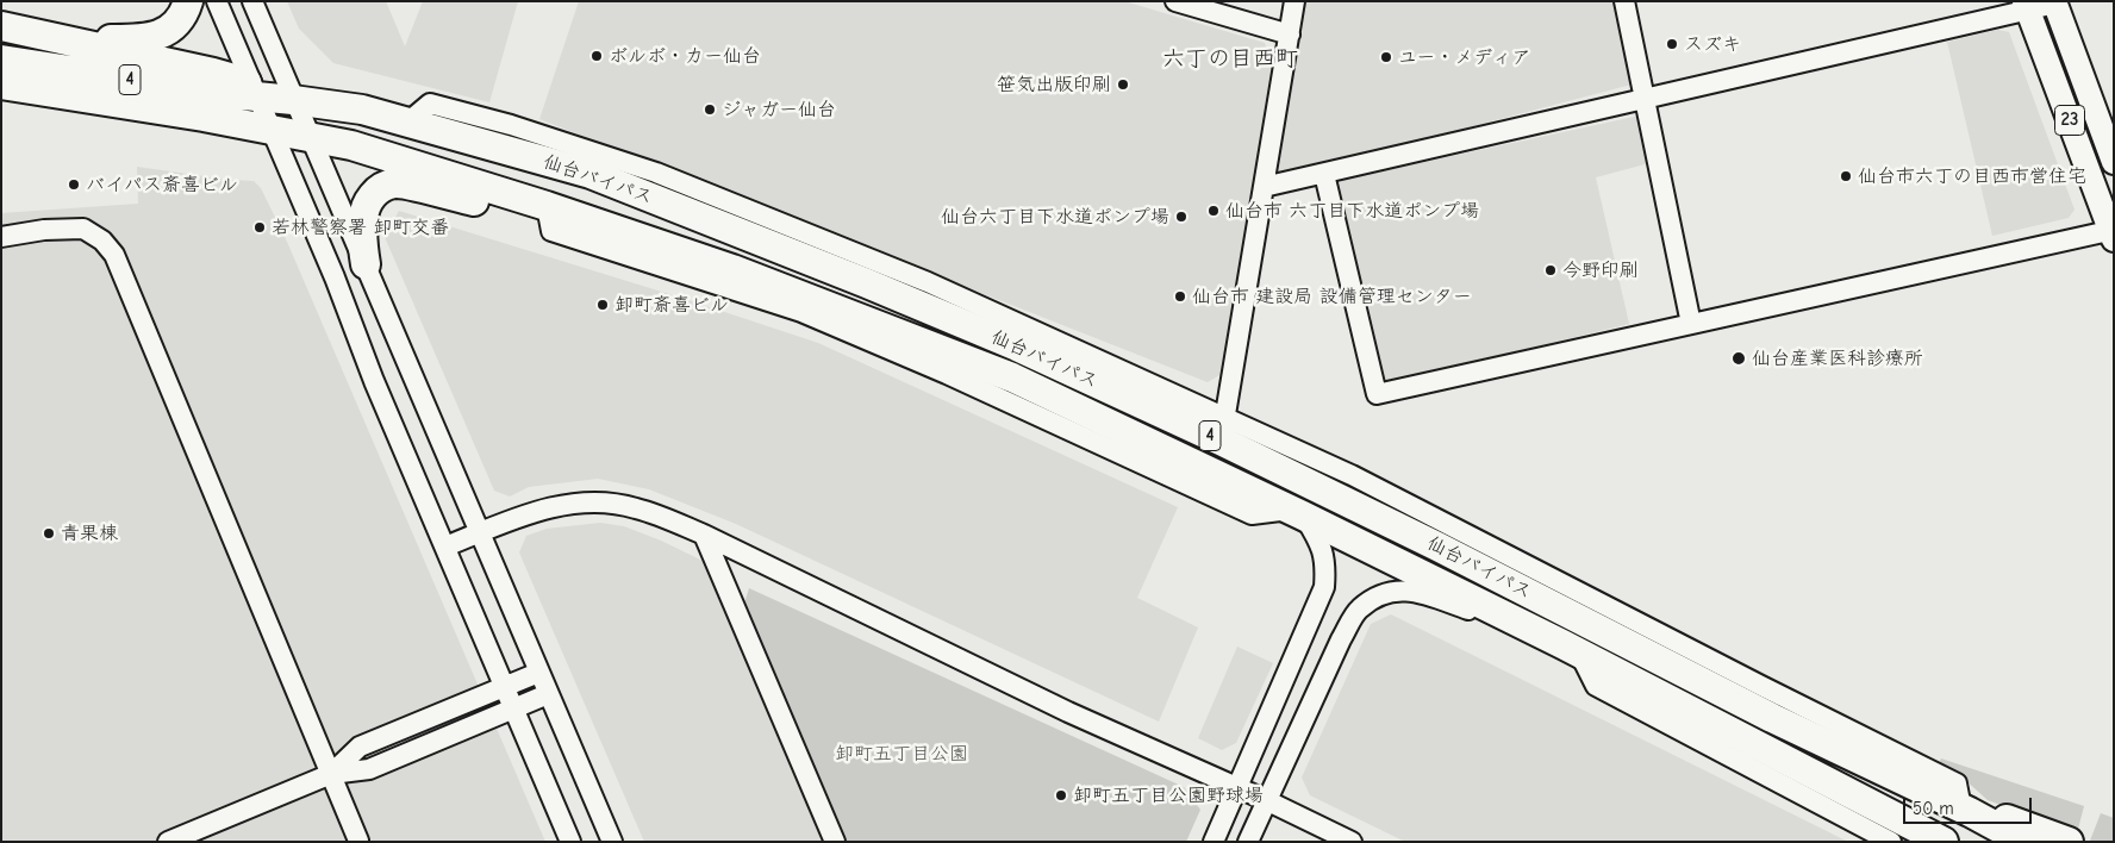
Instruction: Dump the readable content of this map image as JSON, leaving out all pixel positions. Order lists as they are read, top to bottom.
{
  "streets": {
    "highway": ["4", "仙台バイパス"],
    "main road": ["23"]
  },
  "crossings": [
    ["4", "仙台バイパス"]
  ],
  "districts": ["六丁の目西町"],
  "parks": ["卸町五丁目公園"],
  "places": [
    "スズキ",
    "ボルボ・カー仙台",
    "ユー・メディア",
    "笹気出版印刷",
    "ジャガー仙台",
    "仙台市六丁の目西市営住宅",
    "バイパス斎喜ビル",
    "仙台市 六丁目下水道ポンプ場",
    "仙台六丁目下水道ポンプ場",
    "若林警察署 卸町交番",
    "今野印刷",
    "仙台市 建設局 設備管理センター",
    "卸町斎喜ビル",
    "仙台産業医科診療所",
    "青果棟",
    "卸町五丁目公園野球場"
  ],
  "scale_bar": "50 m"
}
